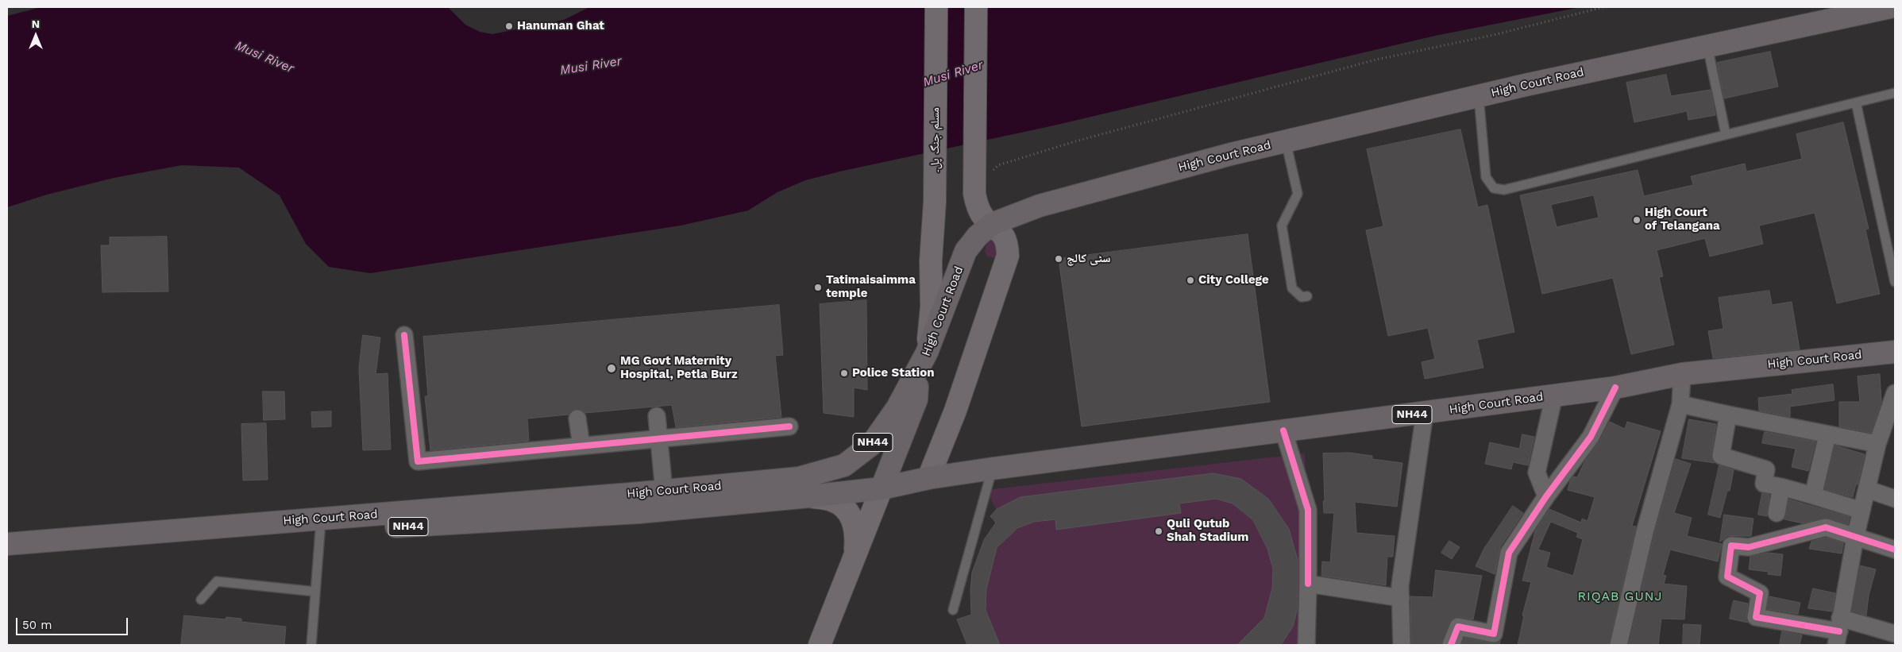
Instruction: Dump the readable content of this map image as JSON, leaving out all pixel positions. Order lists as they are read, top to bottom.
{
  "streets": {
    "highway": ["High Court Road", "NH44"],
    "main road": ["مسلم جنگ پل۔"]
  },
  "crossings": [
    ["High Court Road", "مسلم جنگ پل۔"]
  ],
  "districts": ["RIQAB GUNJ"],
  "water": ["Musi River"],
  "places": [
    "Hanuman Ghat",
    "High Court of Telangana",
    "سٹی کالج",
    "City College",
    "Tatimaisaimma temple",
    "MG Govt Maternity Hospital, Petla Burz",
    "Police Station",
    "Quli Qutub Shah Stadium"
  ],
  "scale_bar": "50 m",
  "north": "top"
}
